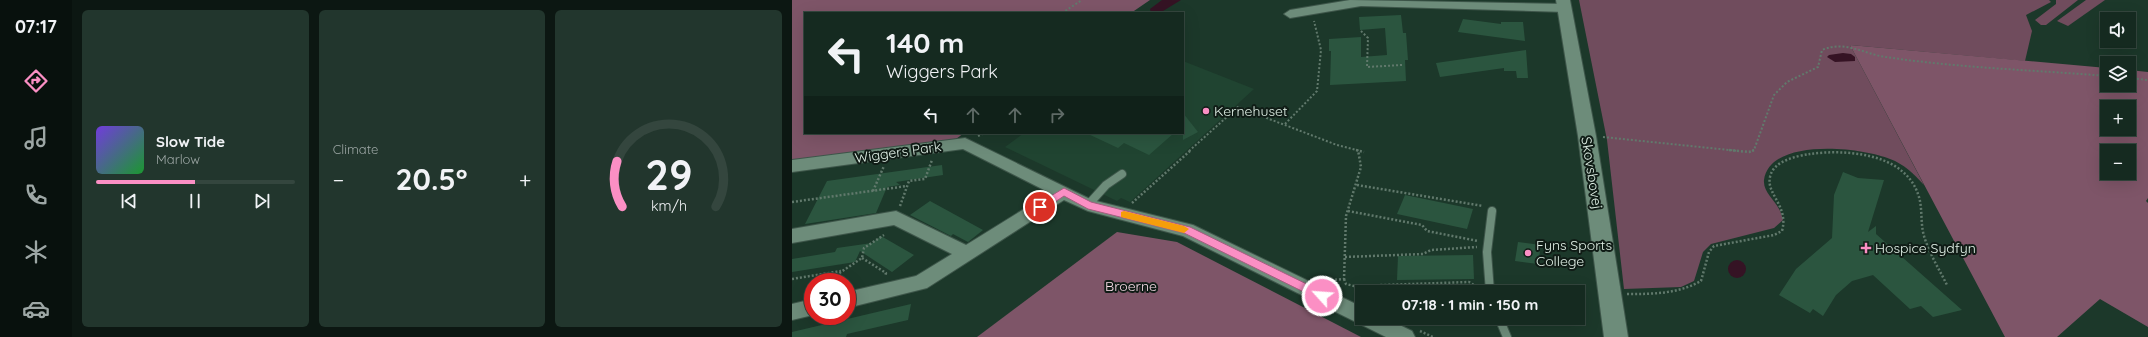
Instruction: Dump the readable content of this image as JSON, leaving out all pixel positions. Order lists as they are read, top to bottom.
{
  "streets": {
    "street": ["Wiggers Park", "Skovsbovej"]
  },
  "parks": ["Broerne"],
  "places": {
    "other": ["Kernehuset", "Fyns Sports College"],
    "health": ["Hospice Sydfyn"]
  },
  "page": {
    "tabs": "07:17",
    "tile": "Climate",
    "map_buttons": ["+", "−"],
    "turn": ["140 m", "Wiggers Park"],
    "song": ["Slow Tide", "Marlow"],
    "heat": ["−", "20.5°", "+"],
    "limit": "30",
    "trip": "07:18 · 1 min · 150 m",
    "gauge": ["29", "km/h"]
  }
}
